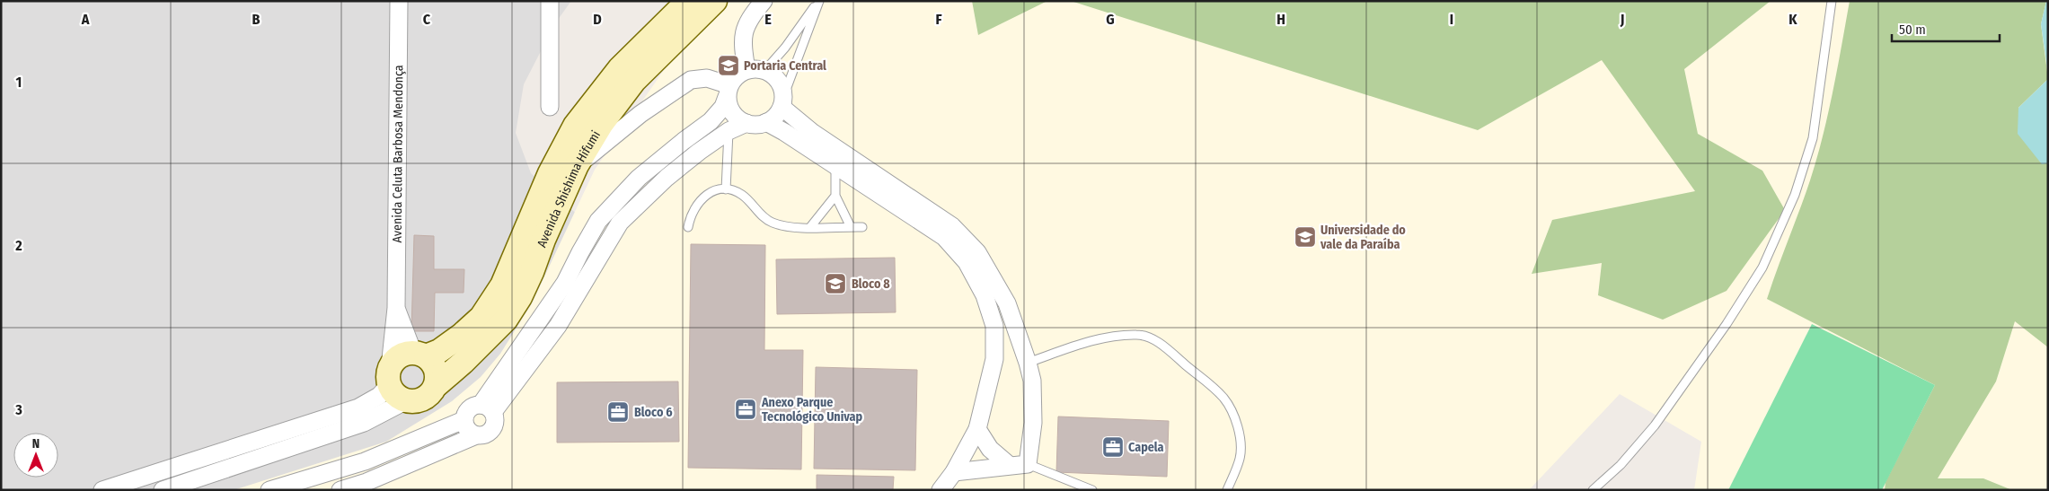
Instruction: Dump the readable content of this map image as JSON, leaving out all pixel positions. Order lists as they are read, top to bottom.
{
  "streets": {
    "street": ["Avenida Celuta Barbosa Mendonça", "Avenida Shishima Hifumi"]
  },
  "crossings": [
    ["Avenida Celuta Barbosa Mendonça", "Avenida Shishima Hifumi"]
  ],
  "places": {
    "school or university": ["Portaria Central", "Universidade do vale da Paraíba", "Bloco 8"],
    "office": ["Anexo Parque Tecnológico Univap", "Bloco 6", "Capela"]
  },
  "scale_bar": "50 m",
  "north": "top",
  "grid": {
    "columns": [
      "A",
      "B",
      "C",
      "D",
      "E",
      "F",
      "G",
      "H",
      "I",
      "J",
      "K"
    ],
    "rows": ["1", "2", "3"]
  }
}
